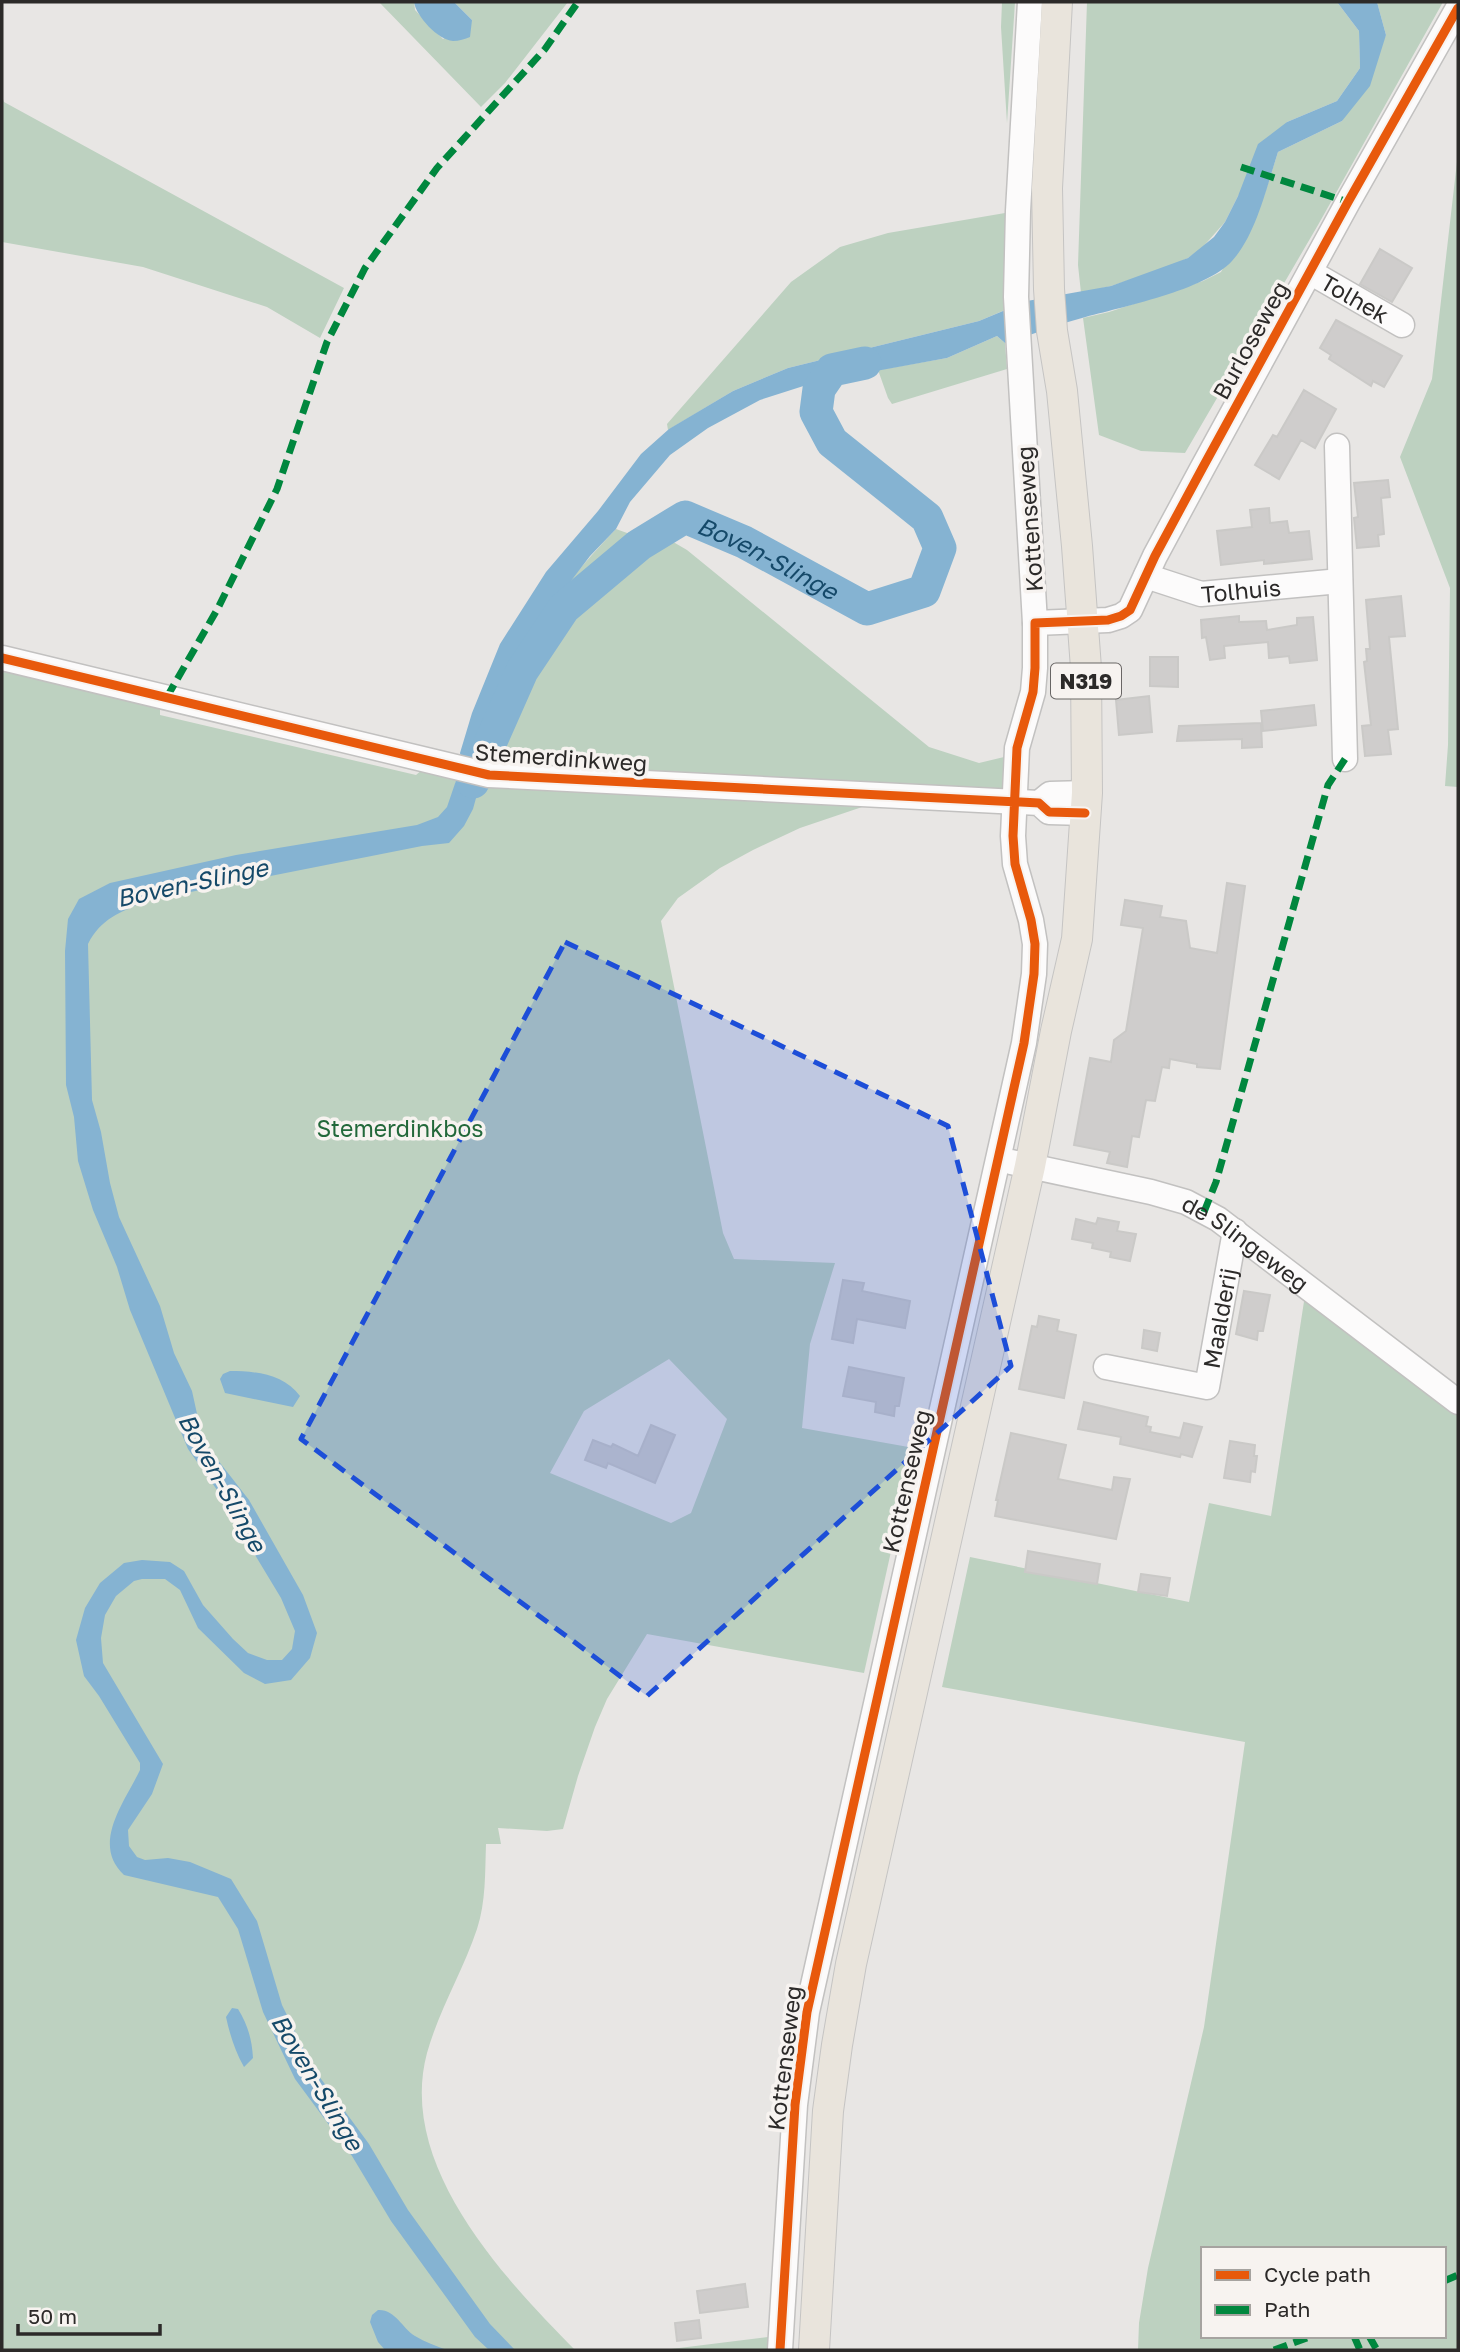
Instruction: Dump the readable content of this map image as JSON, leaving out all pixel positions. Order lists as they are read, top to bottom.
{
  "streets": {
    "main road": ["Kottenseweg", "N319"],
    "street": [
      "Tolhek",
      "Burloseweg",
      "Tolhuis",
      "Stemerdinkweg",
      "de Slingeweg",
      "Maalderij"
    ]
  },
  "crossings": [
    ["Tolhek", "Burloseweg"],
    ["Burloseweg", "Kottenseweg"],
    ["Burloseweg", "Tolhuis"],
    ["Kottenseweg", "Stemerdinkweg"],
    ["Kottenseweg", "de Slingeweg"],
    ["de Slingeweg", "Maalderij"]
  ],
  "water": ["Boven-Slinge"],
  "parks": ["Stemerdinkbos"],
  "legend": ["Cycle path", "Path"],
  "scale_bar": "50 m"
}
